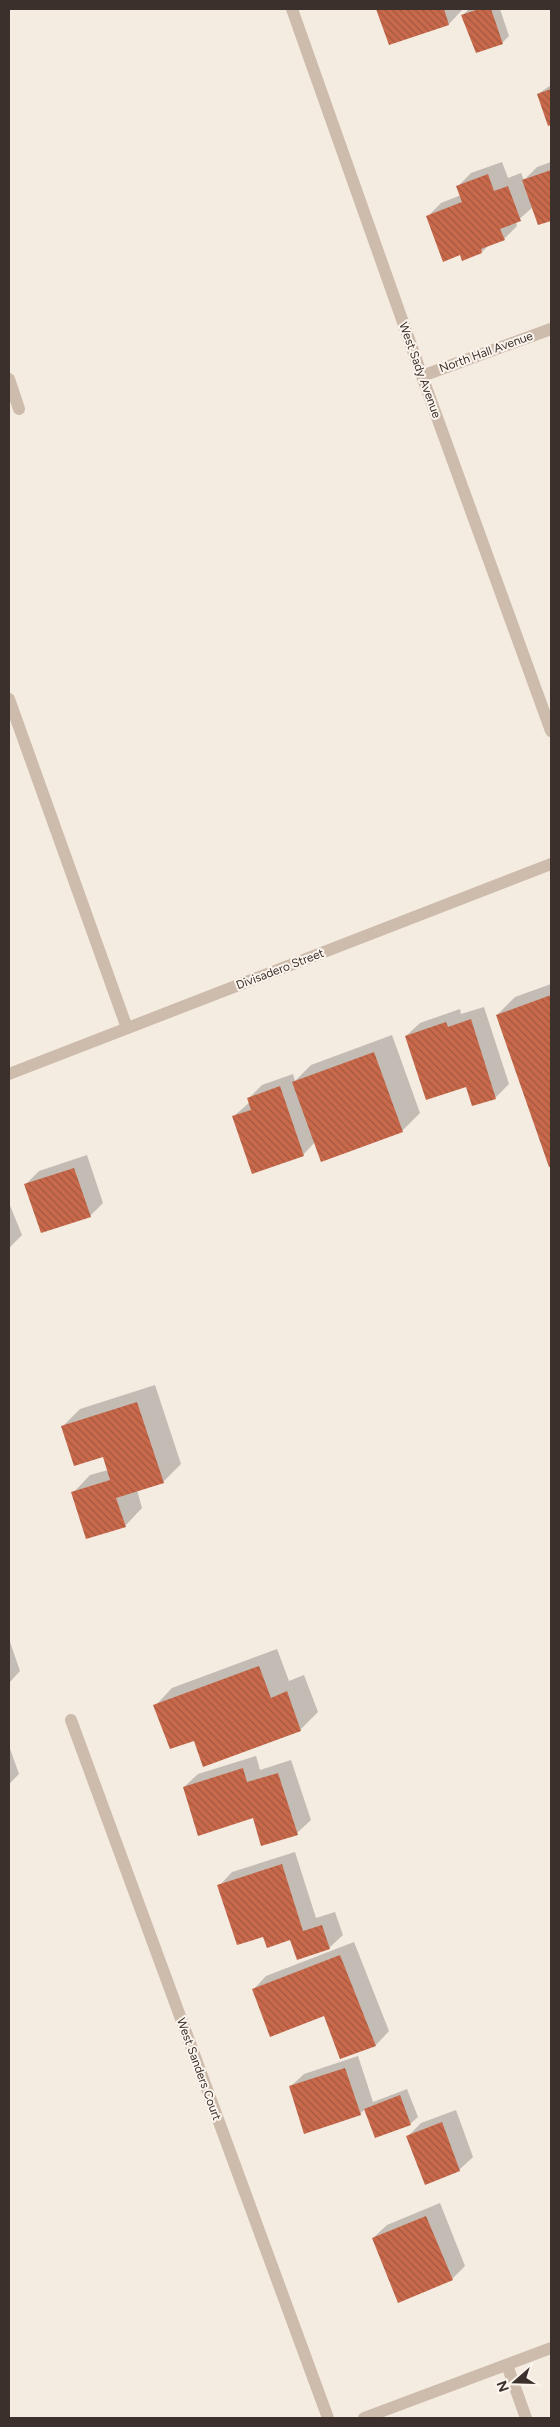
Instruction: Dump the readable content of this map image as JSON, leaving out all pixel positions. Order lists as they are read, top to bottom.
{
  "streets": {
    "street": [
      "North Hall Avenue",
      "West Sady Avenue",
      "Divisadero Street",
      "West Sanders Court"
    ]
  },
  "crossings": [
    ["North Hall Avenue", "West Sady Avenue"]
  ],
  "north": "left"
}
